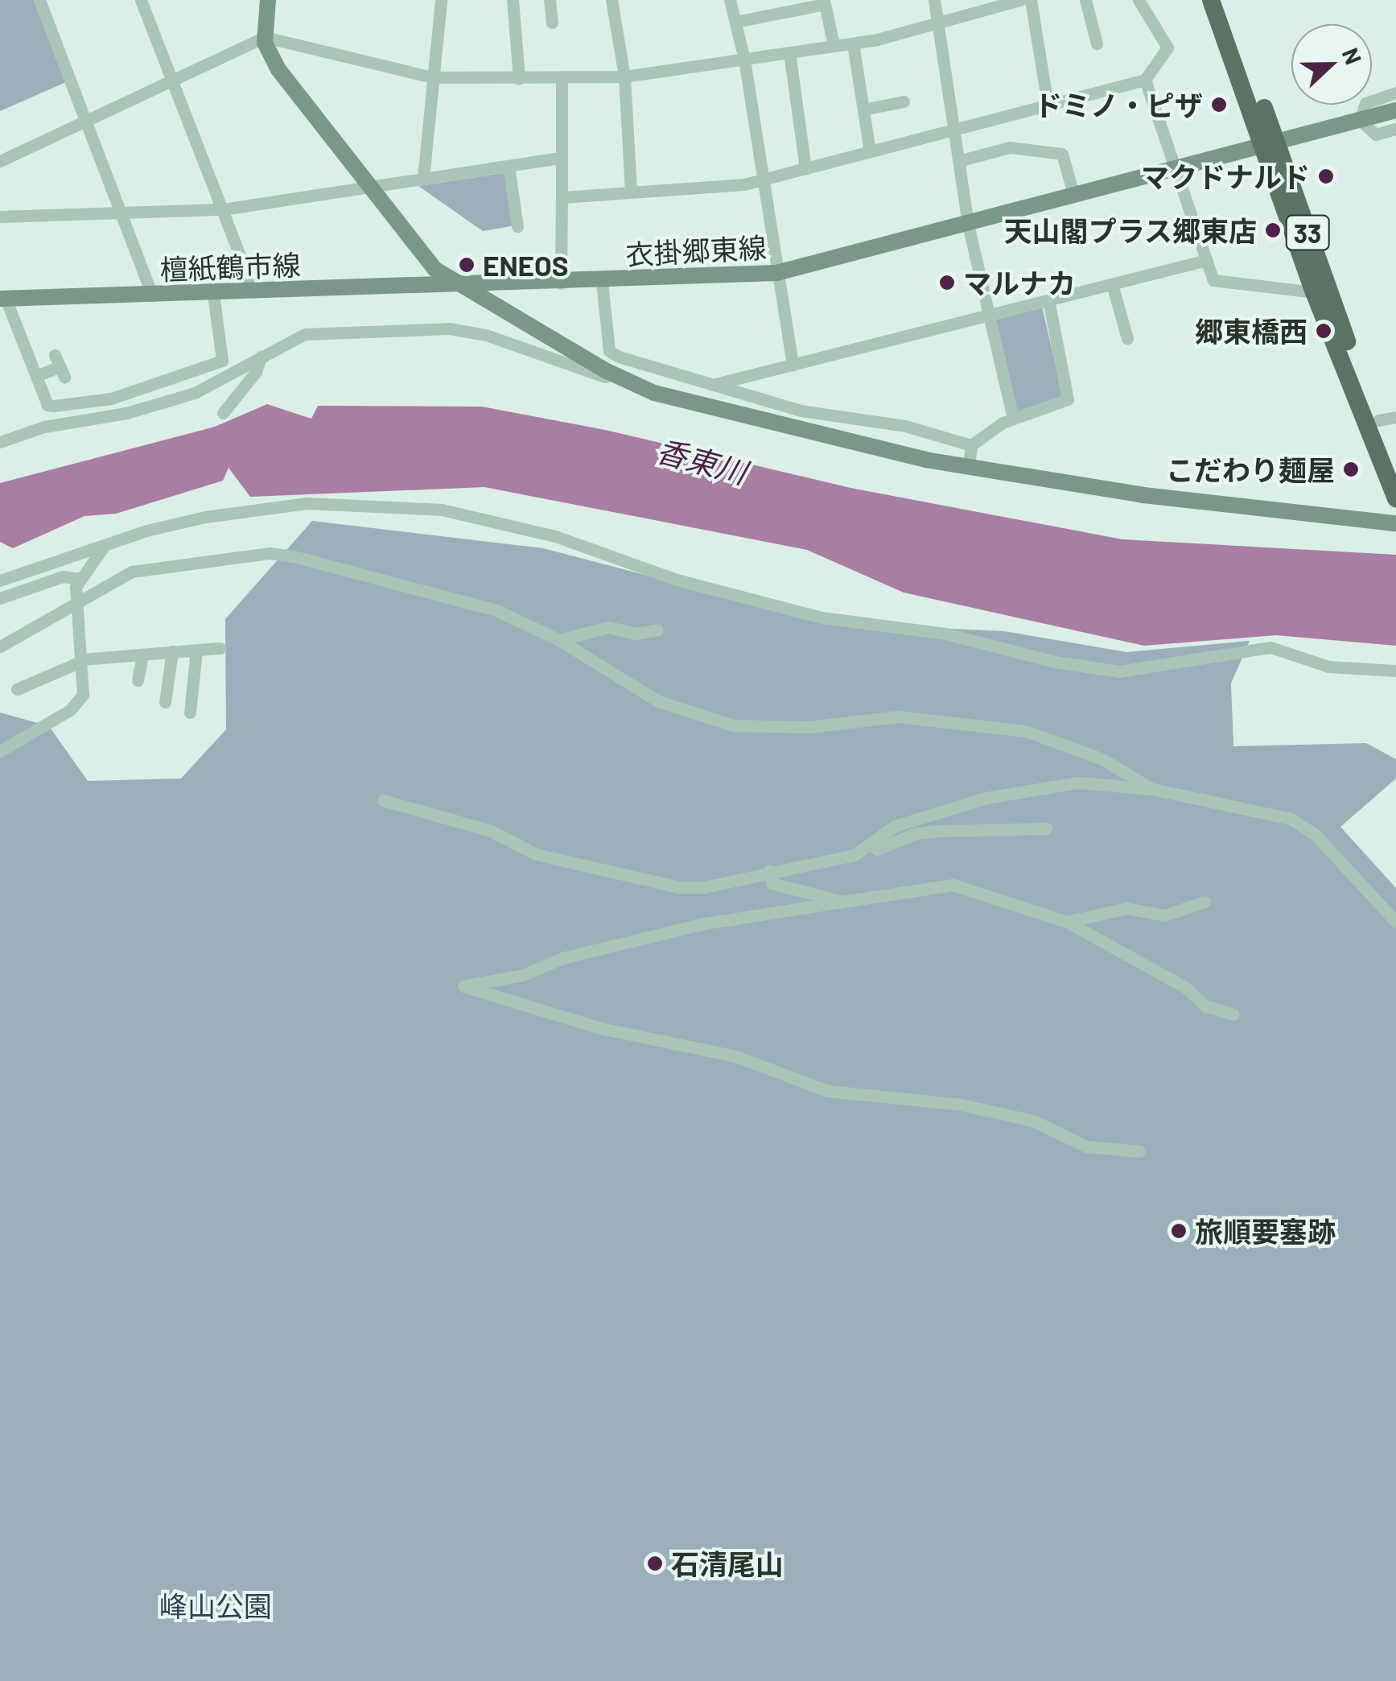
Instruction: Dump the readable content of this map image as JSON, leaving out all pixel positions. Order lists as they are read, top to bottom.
{
  "streets": {
    "main road": ["33", "衣掛郷東線", "檀紙鶴市線"]
  },
  "crossings": [
    ["33", "衣掛郷東線"],
    ["衣掛郷東線", "檀紙鶴市線"]
  ],
  "water": ["香東川"],
  "parks": ["峰山公園"],
  "places": [
    "ドミノ・ピザ",
    "マクドナルド",
    "天山閣プラス郷東店",
    "ENEOS",
    "マルナカ",
    "郷東橋西",
    "こだわり麺屋",
    "旅順要塞跡",
    "石清尾山"
  ],
  "north": "right"
}
